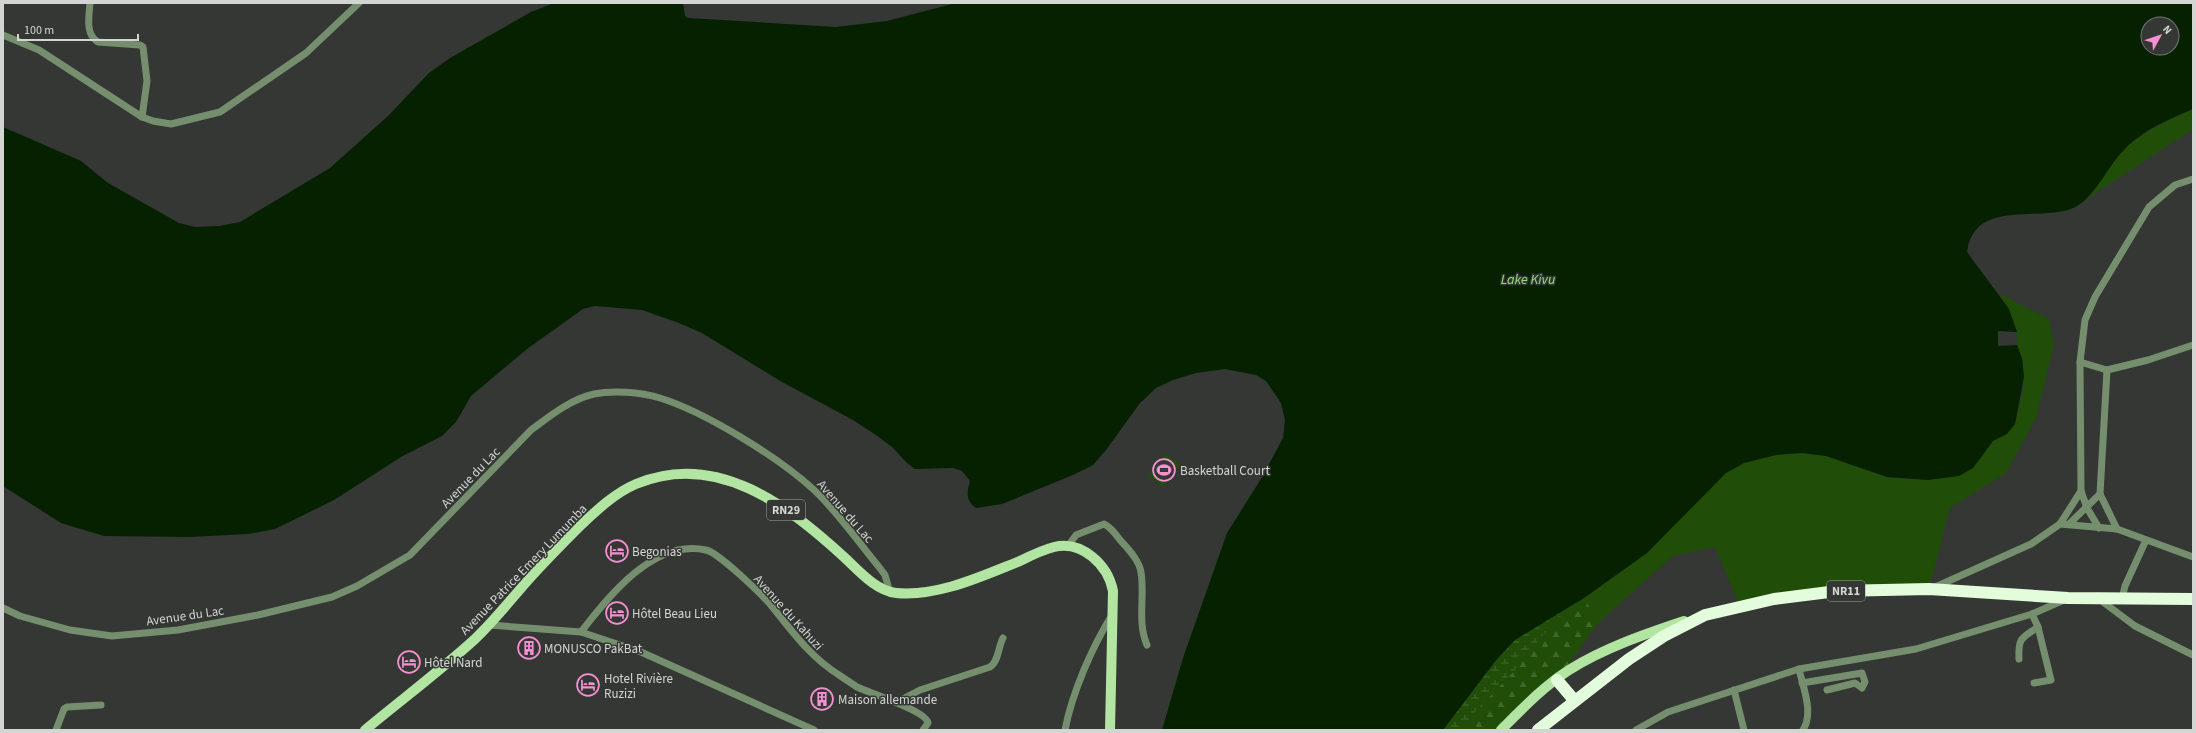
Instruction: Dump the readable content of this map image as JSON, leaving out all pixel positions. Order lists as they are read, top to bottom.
{
  "streets": {
    "highway": ["NR11"],
    "main road": ["RN29", "Avenue Patrice Emery Lumumba"],
    "street": ["Avenue du Lac", "Avenue du Kahuzi"]
  },
  "crossings": [
    ["Avenue du Lac", "Avenue Patrice Emery Lumumba"]
  ],
  "water": ["Lake Kivu"],
  "places": {
    "sports": ["Basketball Court"],
    "hotel": [
      "Begonias",
      "Hôtel Beau Lieu",
      "Hôtel Nard",
      "Hotel Rivière Ruzizi"
    ],
    "building": ["MONUSCO PakBat", "Maison allemande"]
  },
  "scale_bar": "100 m",
  "north": "top right"
}
